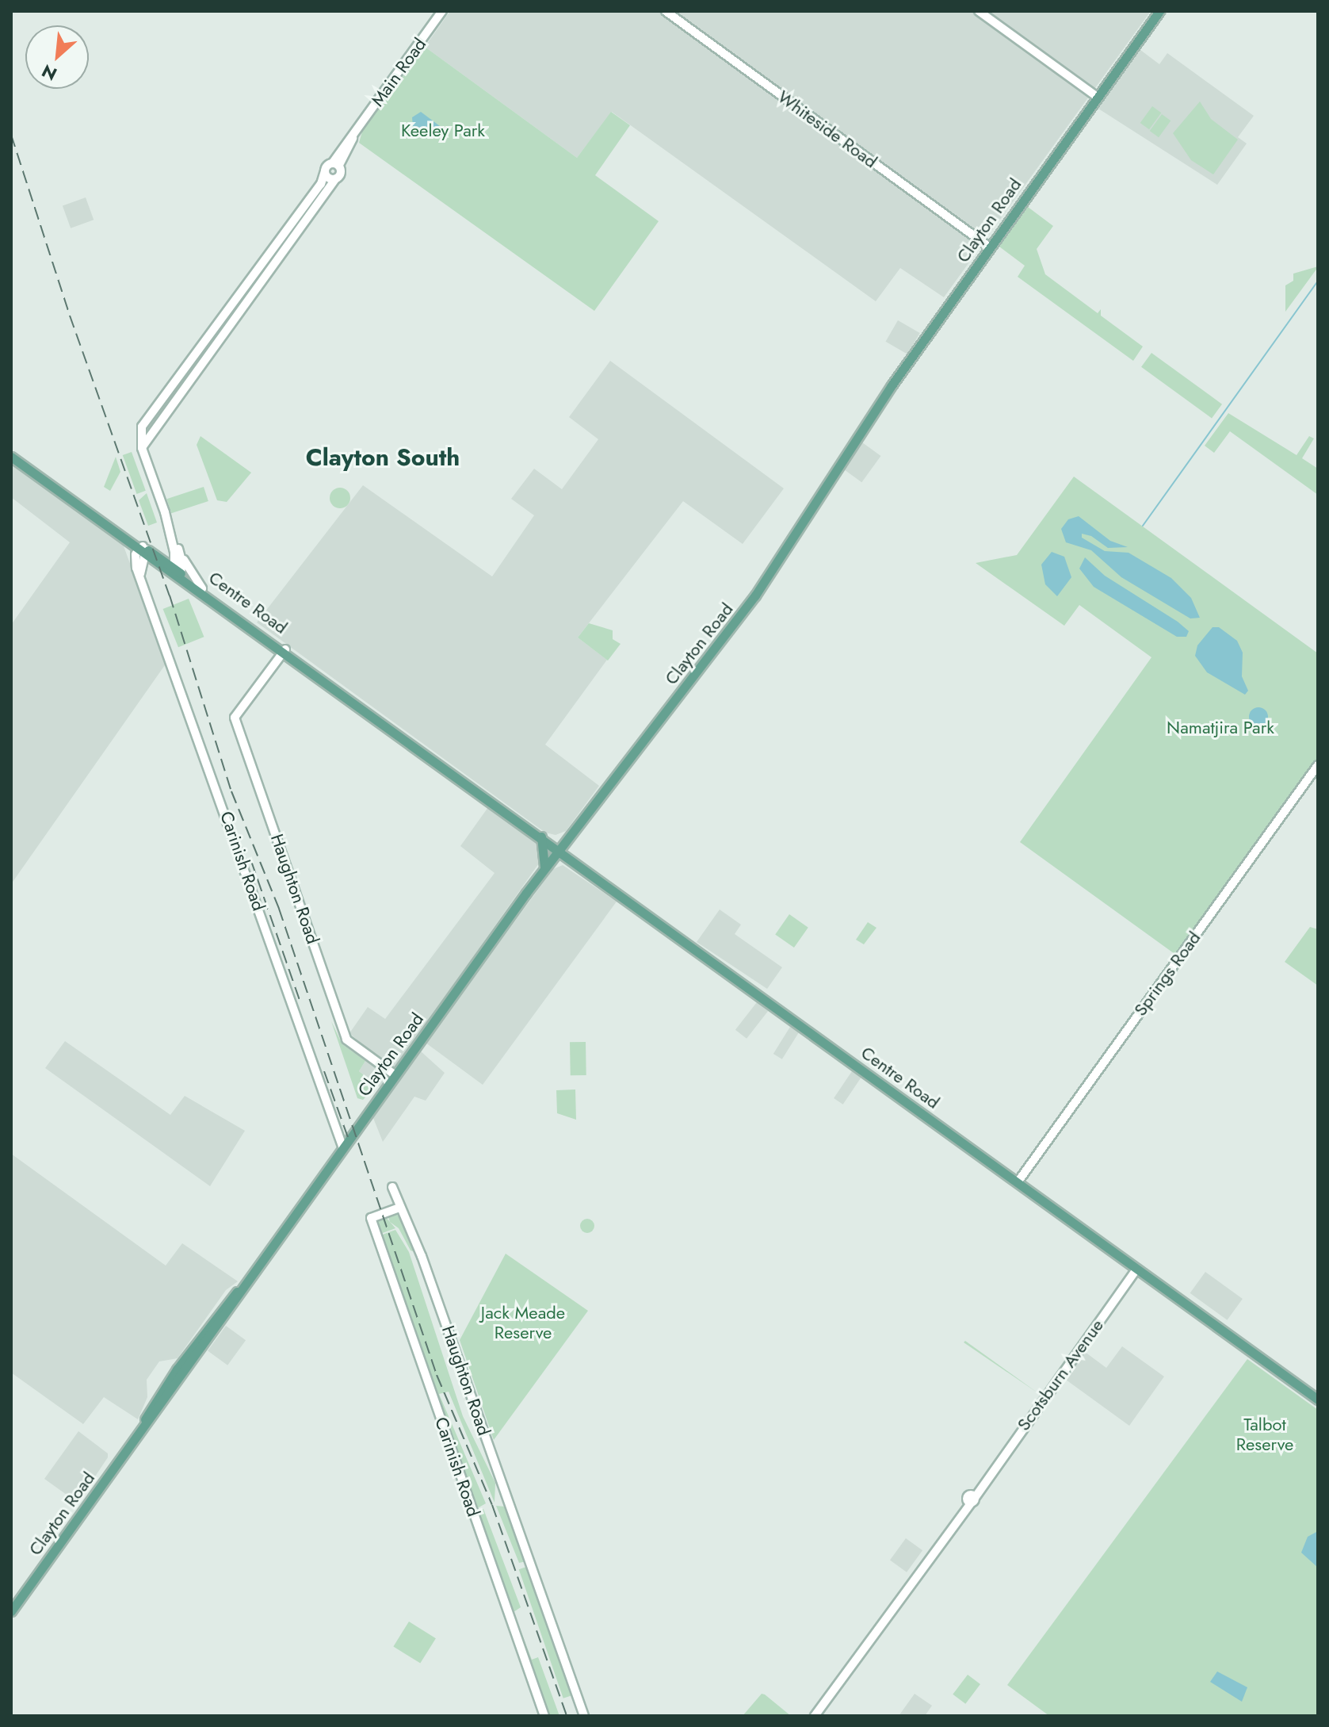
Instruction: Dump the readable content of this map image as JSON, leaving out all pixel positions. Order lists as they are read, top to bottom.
{
  "streets": {
    "main road": ["Clayton Road", "Centre Road"],
    "street": [
      "Main Road",
      "Whiteside Road",
      "Carinish Road",
      "Haughton Road",
      "Springs Road",
      "Scotsburn Avenue"
    ]
  },
  "crossings": [
    ["Whiteside Road", "Clayton Road"],
    ["Clayton Road", "Centre Road"],
    ["Clayton Road", "Carinish Road"],
    ["Clayton Road", "Haughton Road"],
    ["Centre Road", "Carinish Road"],
    ["Centre Road", "Haughton Road"],
    ["Centre Road", "Springs Road"],
    ["Centre Road", "Scotsburn Avenue"],
    ["Carinish Road", "Haughton Road"]
  ],
  "districts": ["Clayton South"],
  "parks": [
    "Keeley Park",
    "Namatjira Park",
    "Jack Meade Reserve",
    "Talbot Reserve"
  ],
  "north": "bottom left"
}
